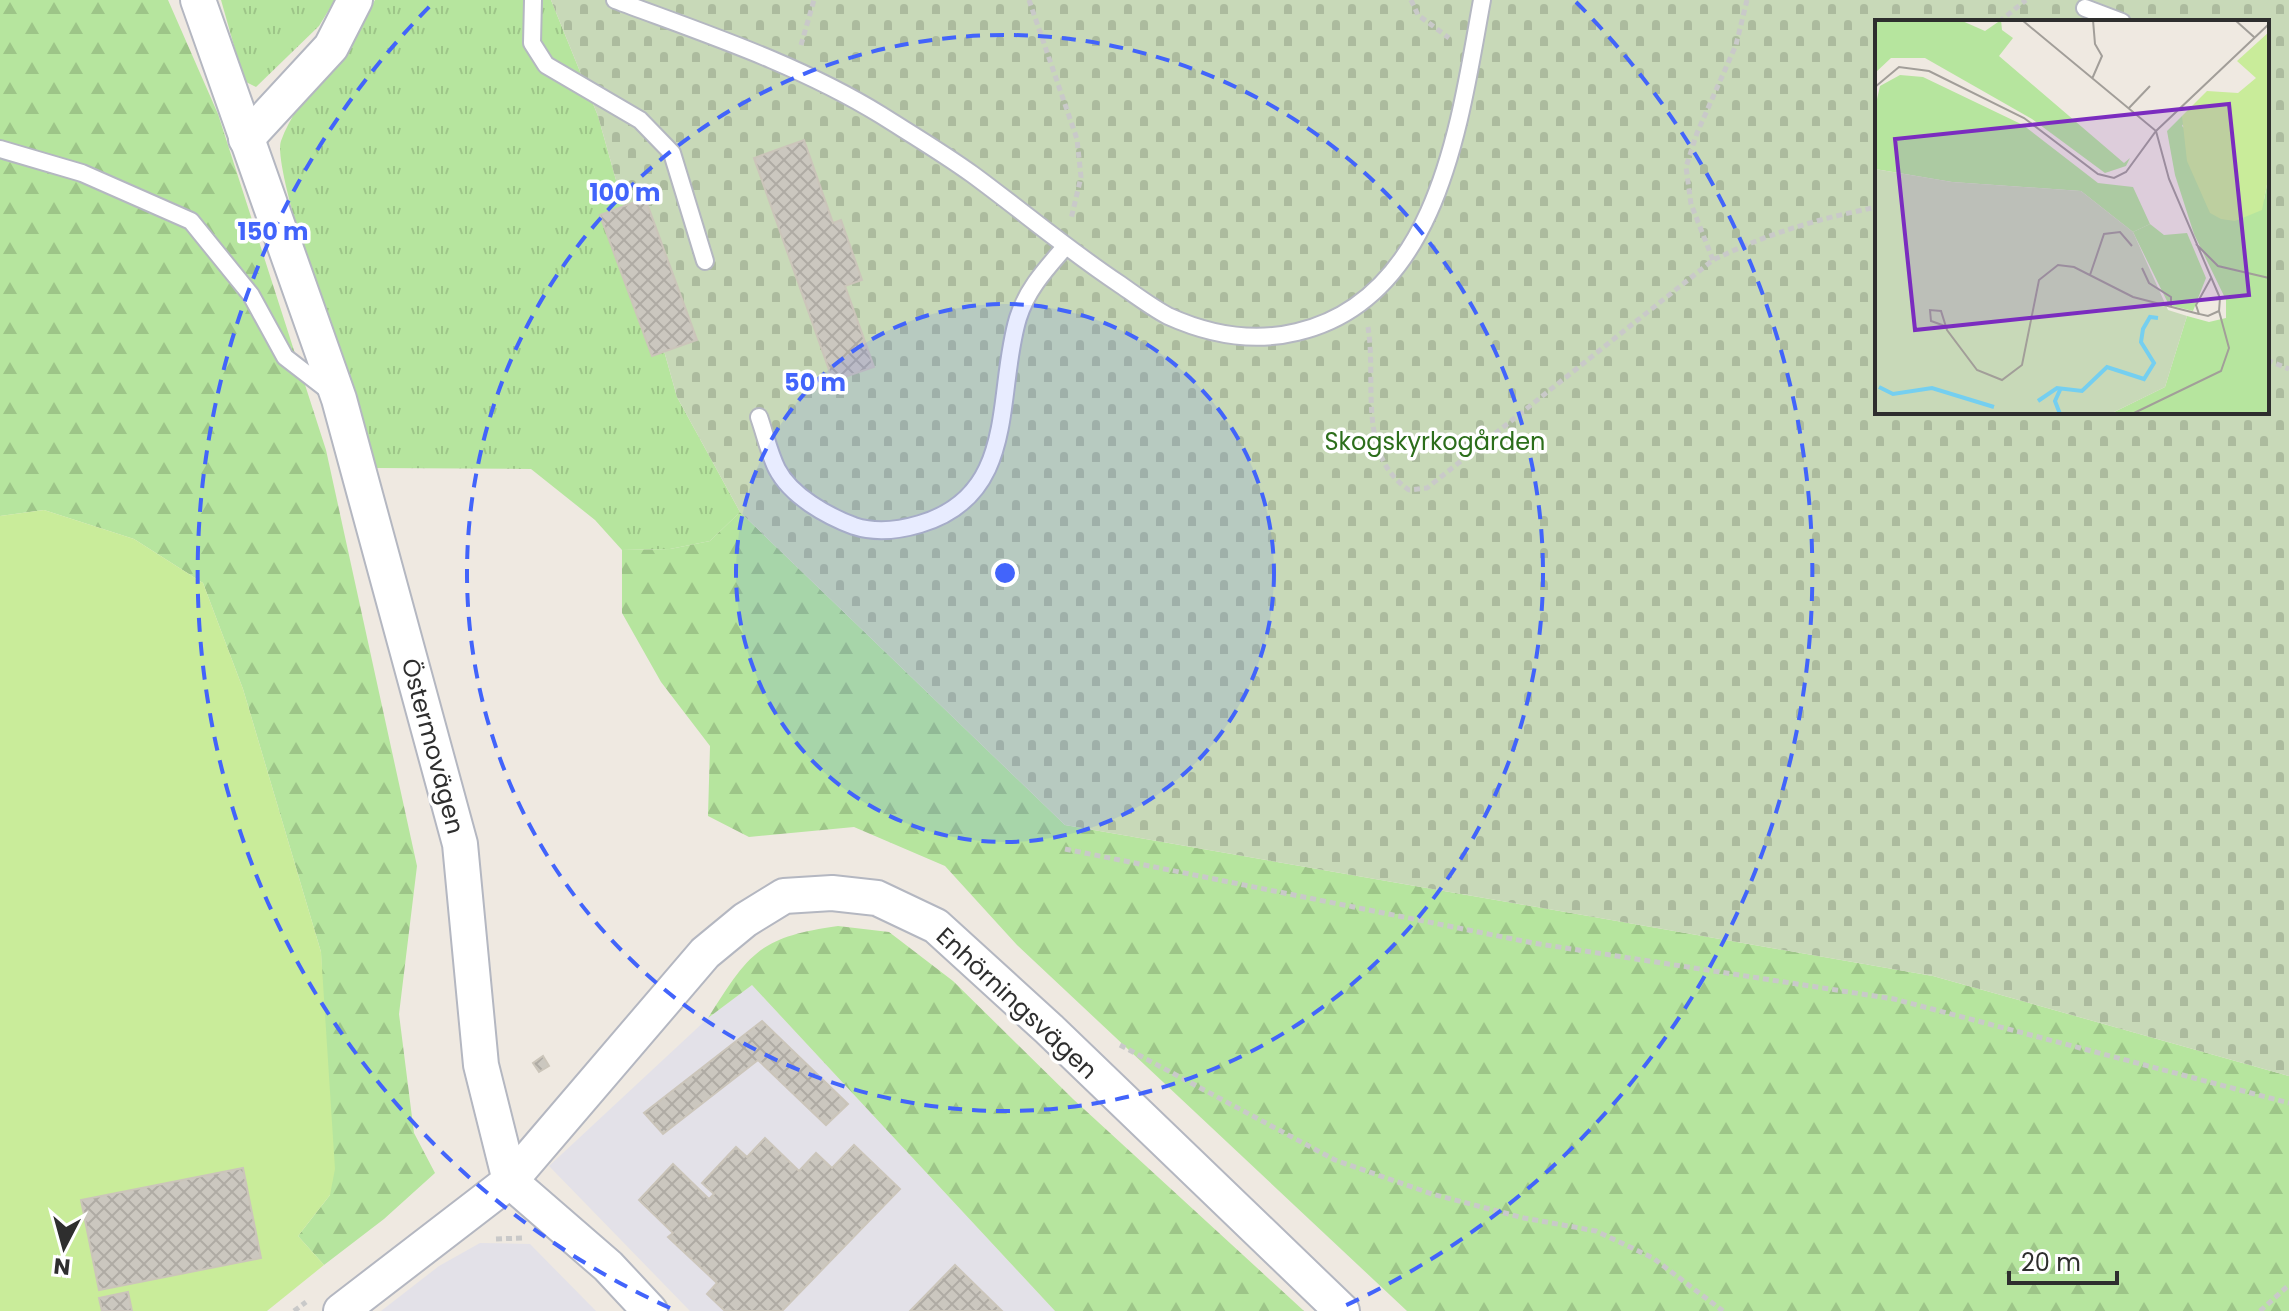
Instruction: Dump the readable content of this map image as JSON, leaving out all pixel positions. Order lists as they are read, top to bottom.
{
  "streets": {
    "street": ["Östermovägen", "Enhörningsvägen"]
  },
  "crossings": [
    ["Östermovägen", "Enhörningsvägen"]
  ],
  "parks": ["Skogskyrkogården"],
  "scale_bar": "20 m",
  "north": "bottom",
  "rings": ["100 m", "150 m", "50 m"]
}
